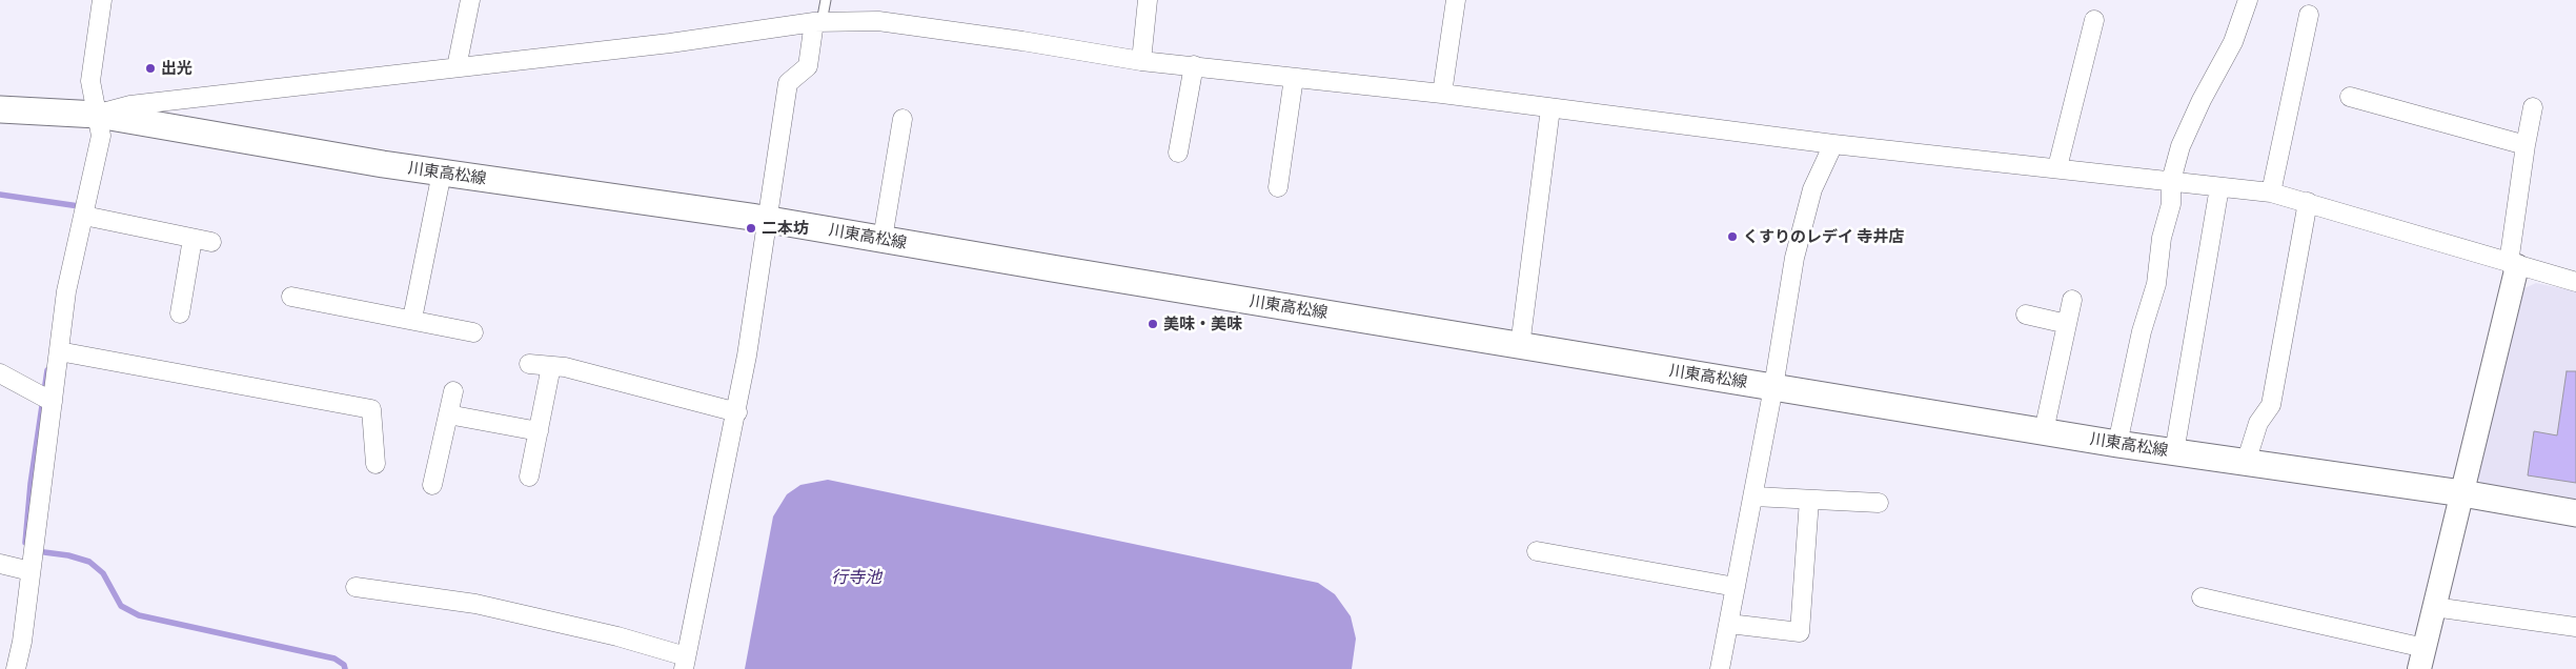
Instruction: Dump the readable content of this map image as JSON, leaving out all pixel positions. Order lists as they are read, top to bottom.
{
  "streets": {
    "main road": ["川東高松線"]
  },
  "water": ["行寺池"],
  "places": [
    "出光",
    "二本坊",
    "くすりのレデイ 寺井店",
    "美味・美味"
  ]
}
